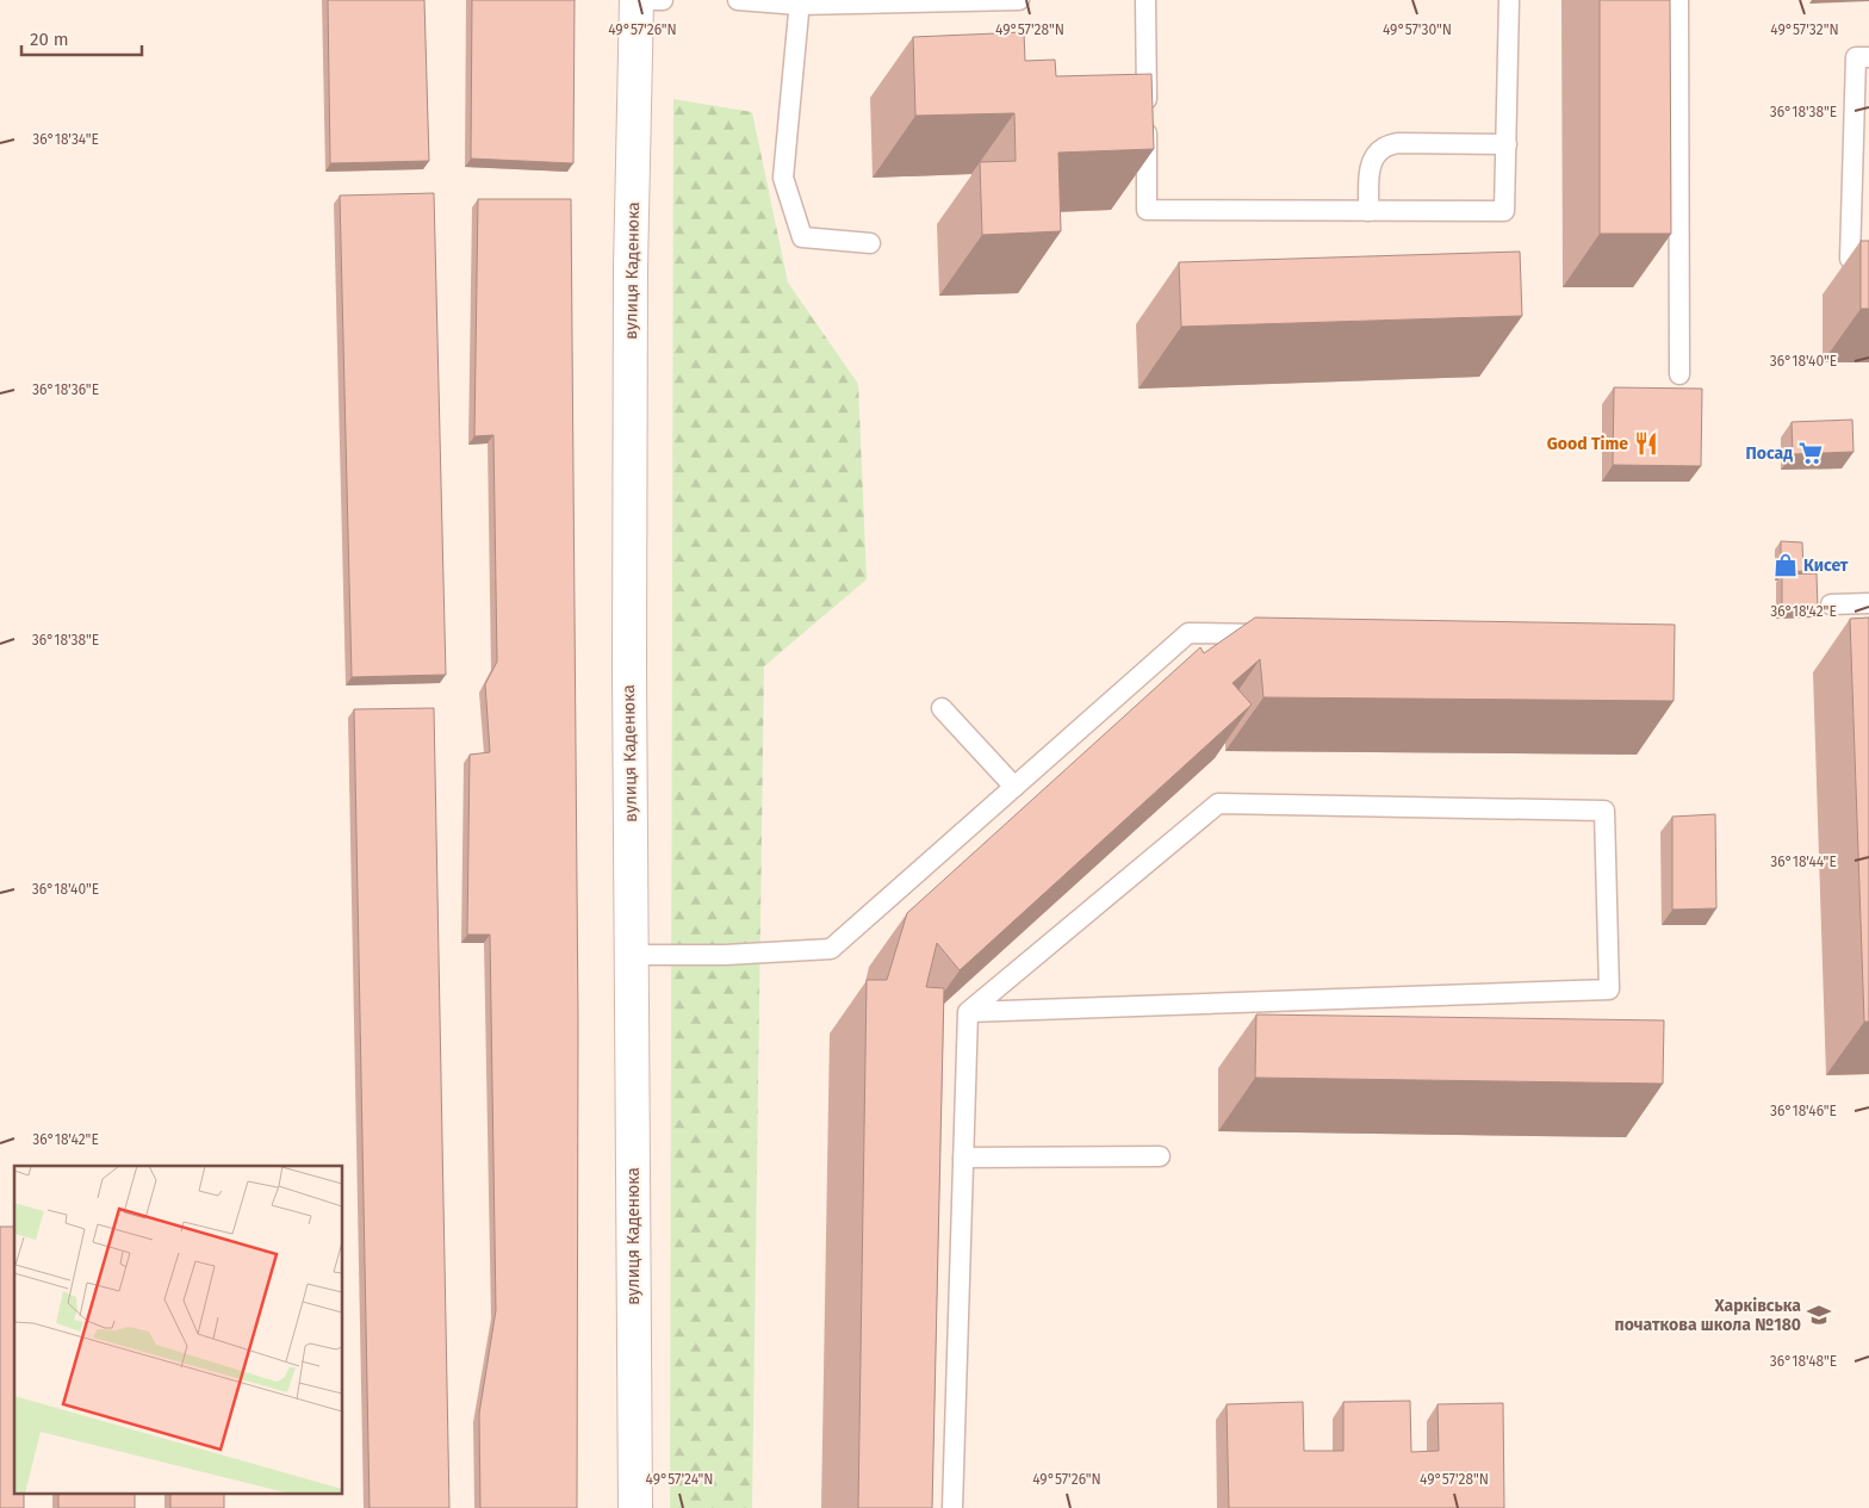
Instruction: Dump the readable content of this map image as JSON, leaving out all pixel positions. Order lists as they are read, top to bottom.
{
  "streets": {
    "street": ["вулиця Каденюка"]
  },
  "places": {
    "restaurant": ["Good Time"],
    "supermarket": ["Посад"],
    "shop": ["Кисет"],
    "school or university": ["Харківська початкова школа №180"]
  },
  "scale_bar": "20 m",
  "coordinates": [
    "49°57'26\"N",
    "49°57'28\"N",
    "49°57'30\"N",
    "49°57'32\"N",
    "36°18'38\"E",
    "36°18'34\"E",
    "36°18'40\"E",
    "36°18'36\"E",
    "36°18'42\"E",
    "36°18'44\"E",
    "36°18'46\"E",
    "36°18'48\"E",
    "49°57'24\"N"
  ]
}
